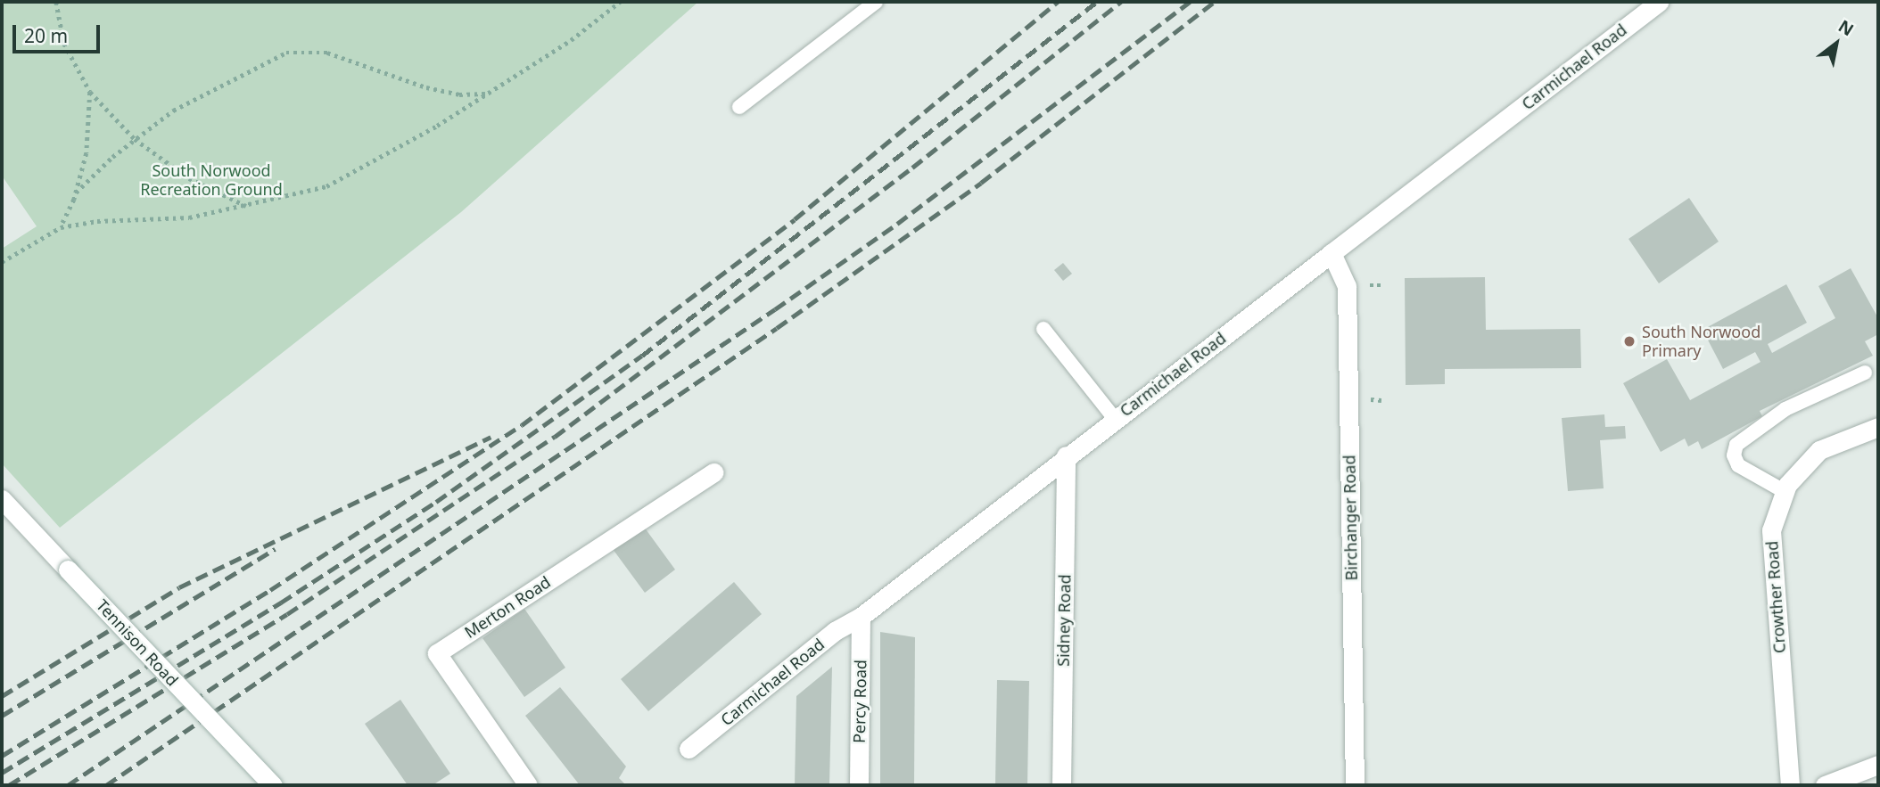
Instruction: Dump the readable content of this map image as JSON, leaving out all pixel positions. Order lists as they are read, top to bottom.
{
  "streets": {
    "street": [
      "Carmichael Road",
      "Birchanger Road",
      "Crowther Road",
      "Merton Road",
      "Sidney Road",
      "Tennison Road",
      "Percy Road"
    ]
  },
  "crossings": [
    ["Carmichael Road", "Birchanger Road"],
    ["Carmichael Road", "Sidney Road"],
    ["Carmichael Road", "Percy Road"]
  ],
  "parks": ["South Norwood Recreation Ground"],
  "places": ["South Norwood Primary"],
  "scale_bar": "20 m",
  "north": "top right"
}
